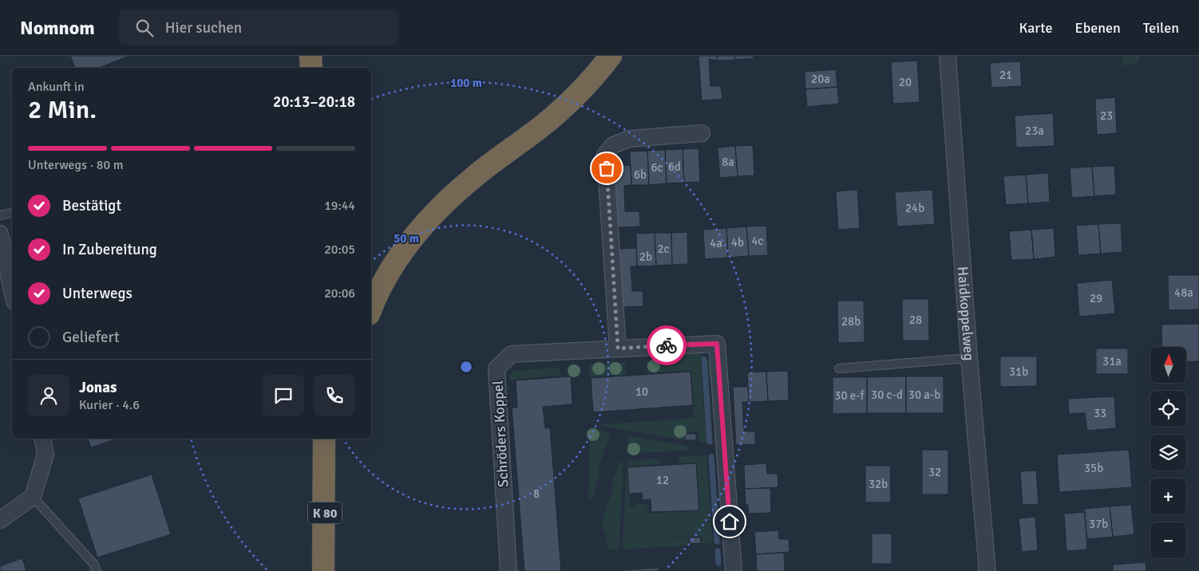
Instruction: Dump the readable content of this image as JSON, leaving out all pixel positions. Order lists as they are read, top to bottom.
{
  "streets": {
    "highway": ["K 80"],
    "street": ["Haidkoppelweg", "Schröders Koppel"]
  },
  "house_numbers": [
    "21",
    "20a",
    "20",
    "23",
    "23a",
    "8a",
    "6d",
    "6c",
    "6b",
    "24b",
    "4c",
    "4b",
    "4a",
    "2c",
    "2b",
    "48a",
    "29",
    "28",
    "28b",
    "31a",
    "31b",
    "10",
    "30 c-d",
    "30 a-b",
    "30 e-f",
    "33",
    "35b",
    "32",
    "12",
    "32b",
    "8",
    "37b"
  ],
  "north": "top",
  "page": {
    "header": "Nomnom",
    "search": "Hier suchen",
    "nav": ["Karte", "Ebenen", "Teilen"],
    "heading": ["2 Min.", "Ankunft in", "20:13–20:18"],
    "panel": ["Jonas", "Kurier · 4.6"],
    "bar": "Unterwegs · 80 m",
    "list": [
      ["Bestätigt", "19:44"],
      ["In Zubereitung", "20:05"],
      ["Unterwegs", "20:06"],
      "Geliefert"
    ],
    "map_buttons": ["+", "−"]
  },
  "rings": ["100 m", "50 m"]
}
